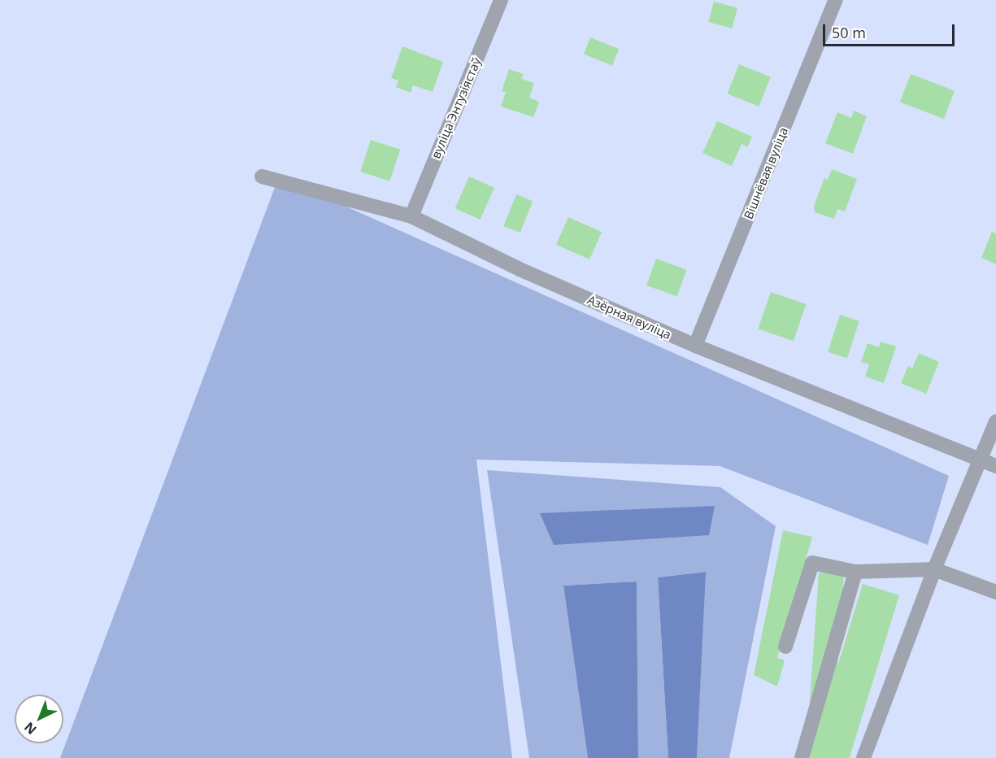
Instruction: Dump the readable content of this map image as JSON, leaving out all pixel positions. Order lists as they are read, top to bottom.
{
  "streets": {
    "street": ["вуліца Энтузіястаў", "Вішнёвая вуліца", "Азёрная вуліца"]
  },
  "crossings": [
    ["вуліца Энтузіястаў", "Азёрная вуліца"],
    ["Вішнёвая вуліца", "Азёрная вуліца"]
  ],
  "scale_bar": "50 m",
  "north": "bottom left"
}
